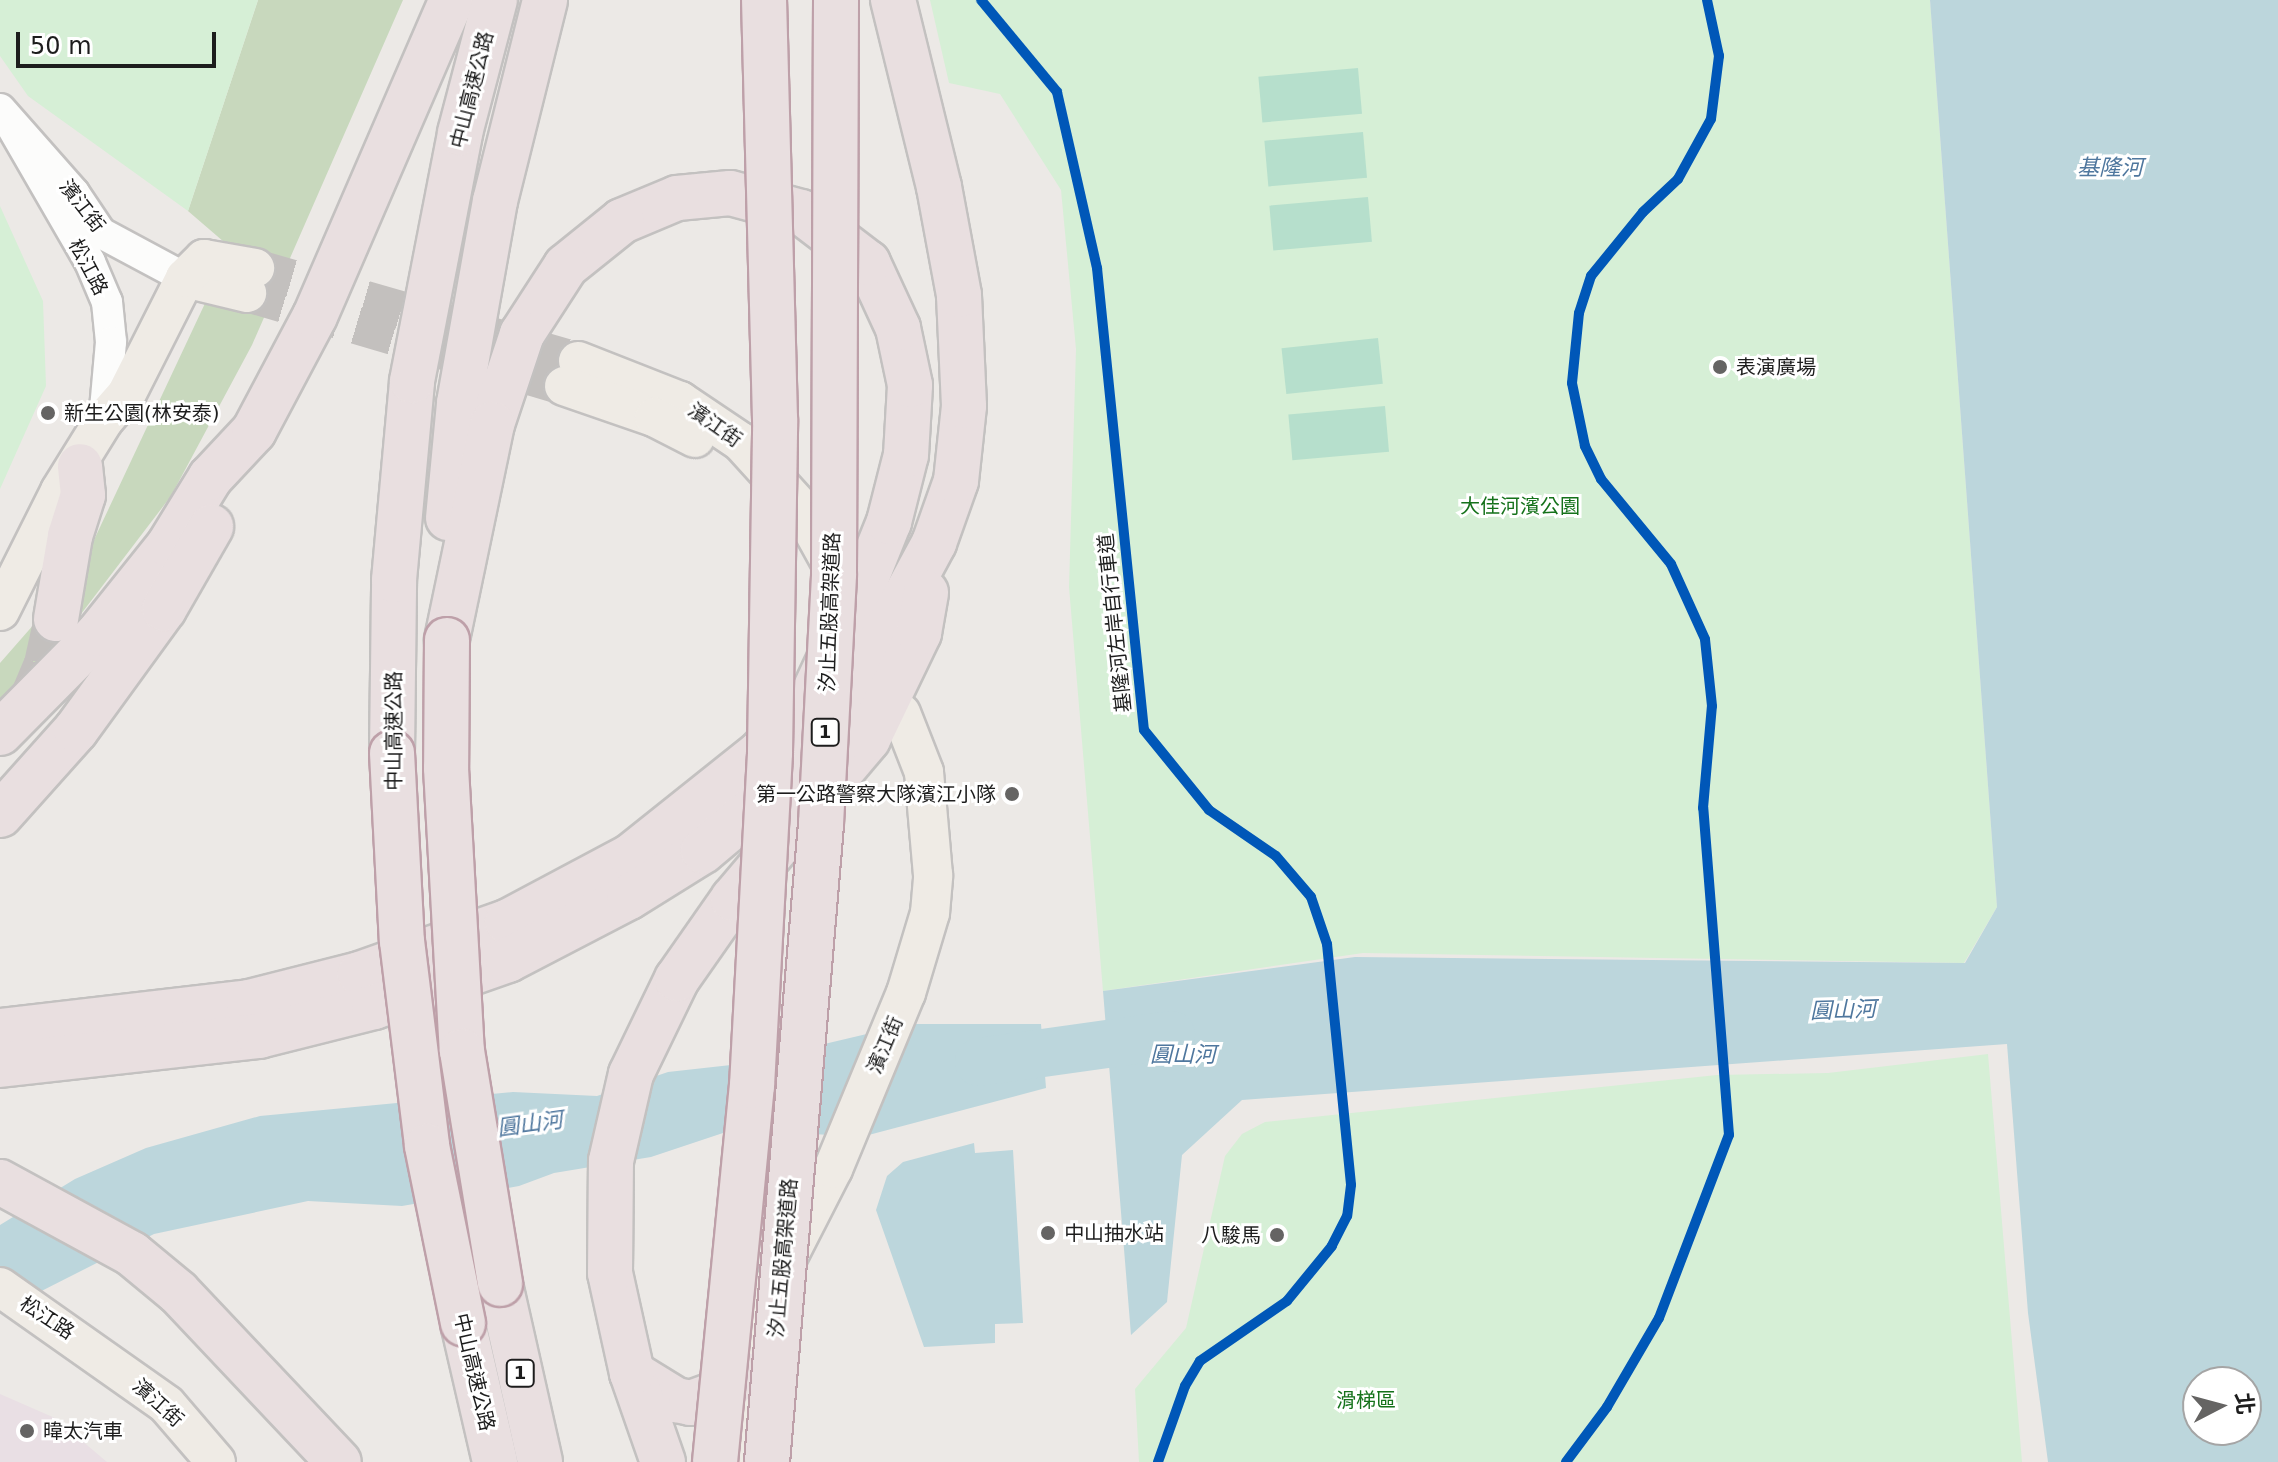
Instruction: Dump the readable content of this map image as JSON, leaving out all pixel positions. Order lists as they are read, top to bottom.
{
  "streets": {
    "highway": ["中山高速公路", "汐止五股高架道路", "1"],
    "main road": ["濱江街", "松江路"],
    "cycle path": ["基隆河左岸自行車道"]
  },
  "crossings": [
    ["濱江街", "松江路"]
  ],
  "water": ["基隆河", "圓山河"],
  "parks": ["大佳河濱公園", "滑梯區"],
  "places": [
    "表演廣場",
    "新生公園(林安泰)",
    "第一公路警察大隊濱江小隊",
    "中山抽水站",
    "八駿馬",
    "暐太汽車"
  ],
  "scale_bar": "50 m",
  "north": "right"
}
